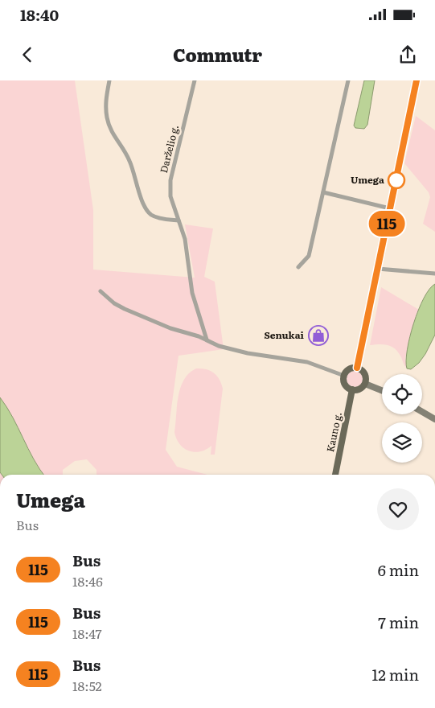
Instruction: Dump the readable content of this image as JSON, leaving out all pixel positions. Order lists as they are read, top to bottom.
{
  "streets": {
    "main road": ["Kauno g."],
    "street": ["Darželio g."]
  },
  "places": {
    "other": ["Umega"],
    "shop": ["Senukai"]
  },
  "lines": ["bus line 115"],
  "page": {
    "status": "18:40",
    "header": "Commutr",
    "on_map": "115",
    "heading": ["Umega", "Bus"],
    "list": [
      {
        "mark": "115",
        "name": "Bus",
        "note": "18:46",
        "value": "6 min"
      },
      {
        "mark": "115",
        "name": "Bus",
        "note": "18:47",
        "value": "7 min"
      },
      {
        "mark": "115",
        "name": "Bus",
        "note": "18:52",
        "value": "12 min"
      }
    ]
  }
}
